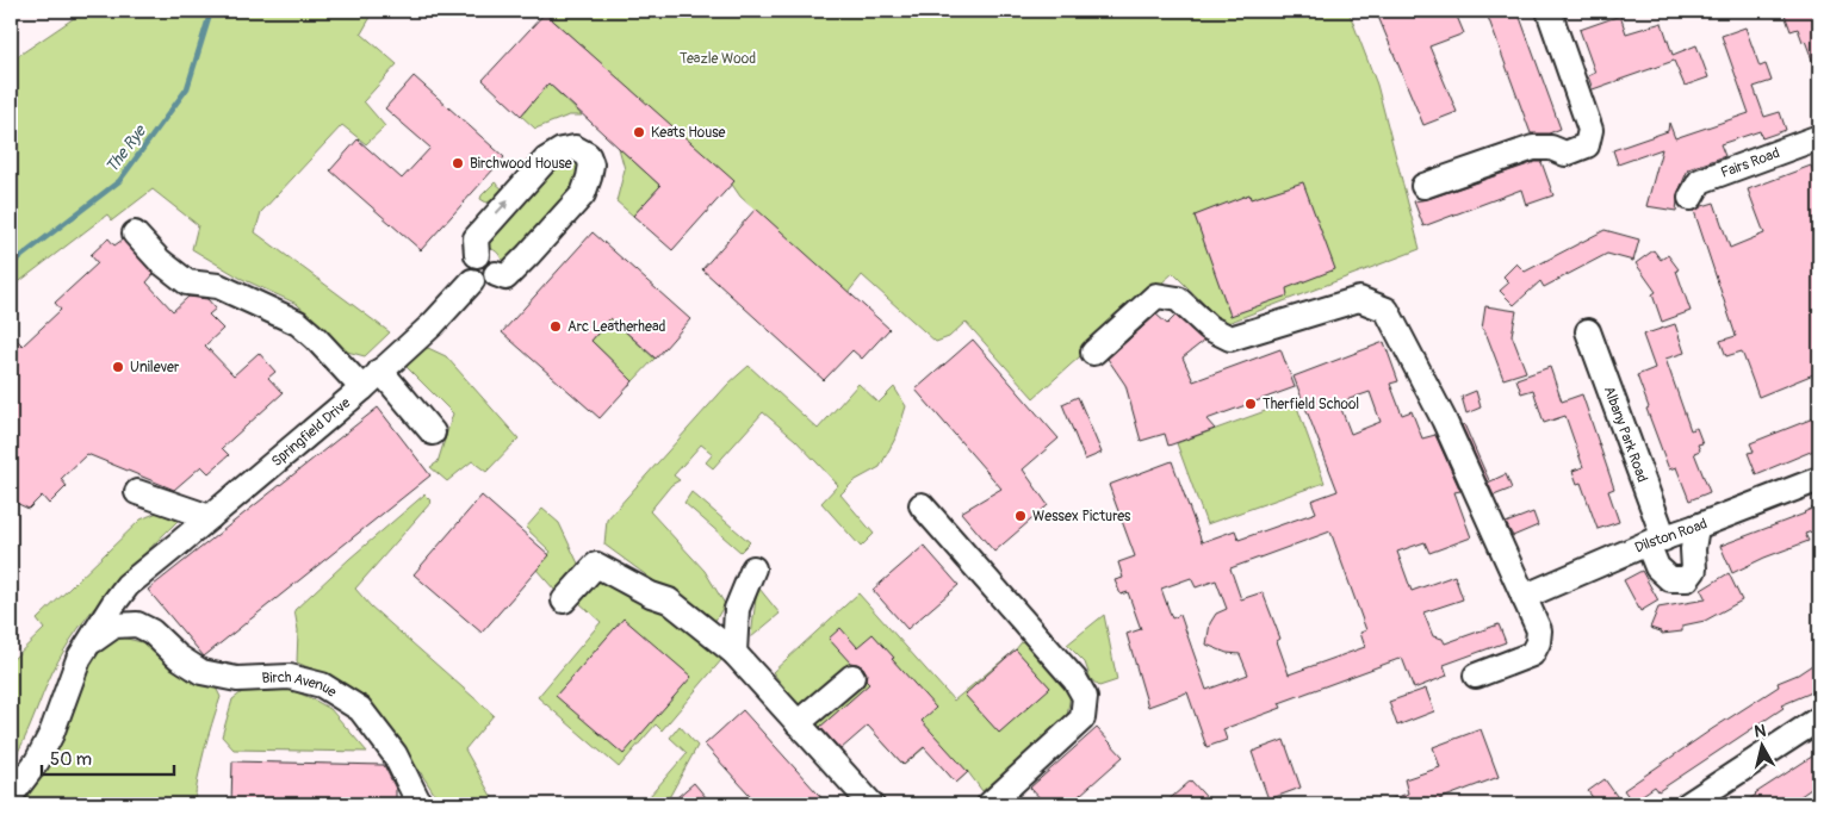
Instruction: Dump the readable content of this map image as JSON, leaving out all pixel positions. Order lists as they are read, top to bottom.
{
  "streets": {
    "street": [
      "Fairs Road",
      "Springfield Drive",
      "Albany Park Road",
      "Dilston Road",
      "Birch Avenue"
    ]
  },
  "crossings": [
    ["Springfield Drive", "Birch Avenue"],
    ["Albany Park Road", "Dilston Road"]
  ],
  "water": ["The Rye"],
  "parks": ["Teazle Wood"],
  "places": [
    "Keats House",
    "Birchwood House",
    "Arc Leatherhead",
    "Unilever",
    "Therfield School",
    "Wessex Pictures"
  ],
  "scale_bar": "50 m",
  "north": "top"
}
